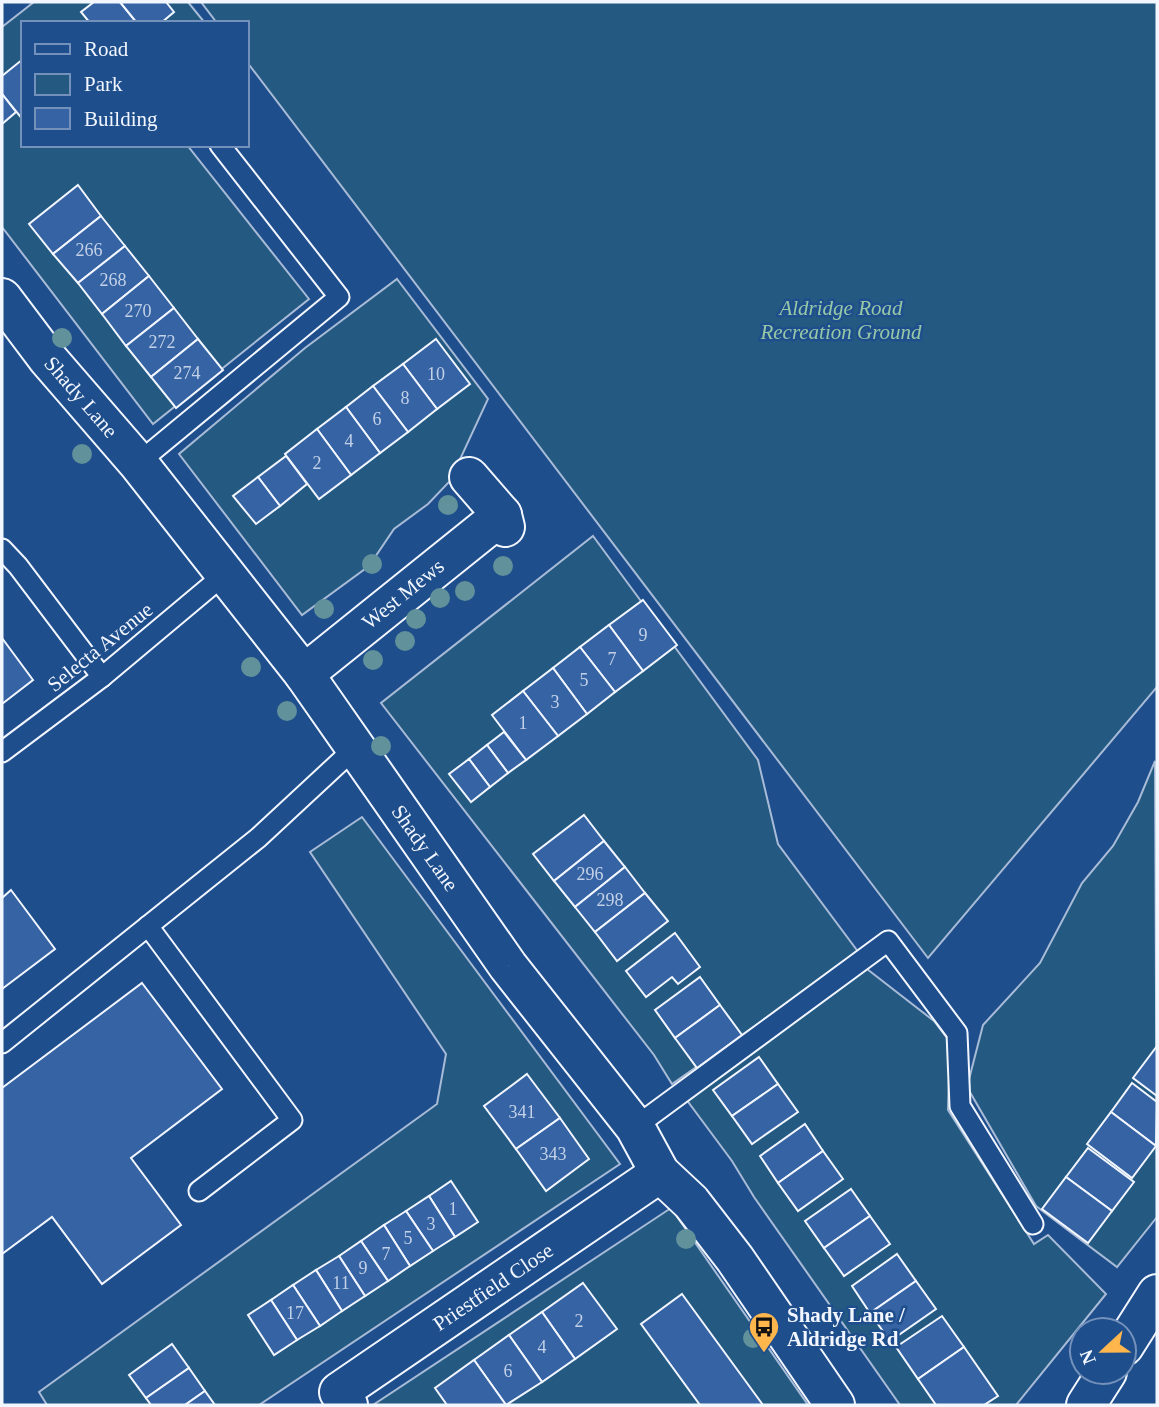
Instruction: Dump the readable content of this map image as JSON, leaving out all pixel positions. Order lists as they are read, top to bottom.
{
  "streets": {
    "street": ["Shady Lane", "West Mews", "Priestfield Close"],
    "lane": ["Selecta Avenue"]
  },
  "crossings": [
    ["Shady Lane", "West Mews"],
    ["Shady Lane", "Selecta Avenue"],
    ["Shady Lane", "Priestfield Close"]
  ],
  "parks": ["Aldridge Road Recreation Ground"],
  "places": {
    "bus stop": ["Shady Lane / Aldridge Rd"]
  },
  "house_numbers": [
    "266",
    "268",
    "270",
    "272",
    "274",
    "10",
    "8",
    "6",
    "4",
    "2",
    "9",
    "7",
    "5",
    "3",
    "1",
    "296",
    "298",
    "341",
    "343",
    "1",
    "3",
    "5",
    "7",
    "9",
    "11",
    "17",
    "2",
    "4",
    "6"
  ],
  "legend": ["Road", "Park", "Building"],
  "north": "left"
}
